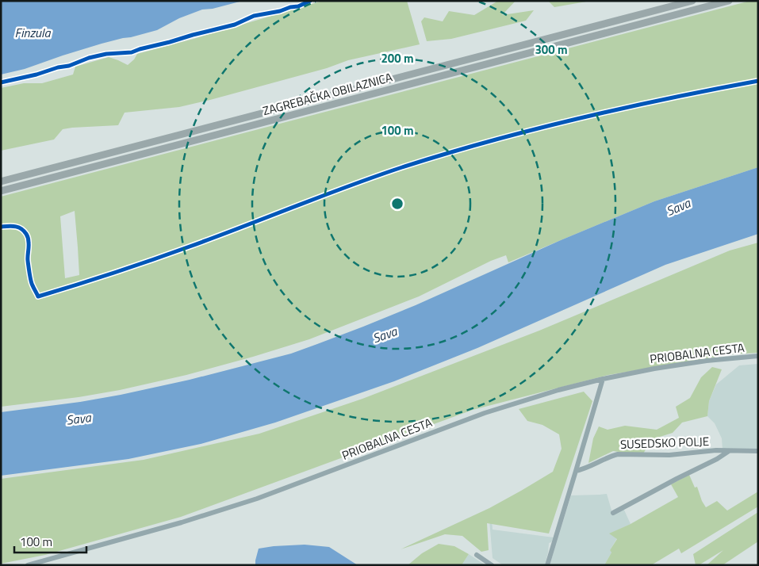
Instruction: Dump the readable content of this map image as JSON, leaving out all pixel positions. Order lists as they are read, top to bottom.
{
  "streets": {
    "highway": ["ZAGREBAČKA OBILAZNICA"],
    "street": ["PRIOBALNA CESTA", "SUSEDSKO POLJE"]
  },
  "water": ["Finzula", "Sava"],
  "scale_bar": "100 m",
  "rings": ["300 m", "200 m", "100 m"]
}
